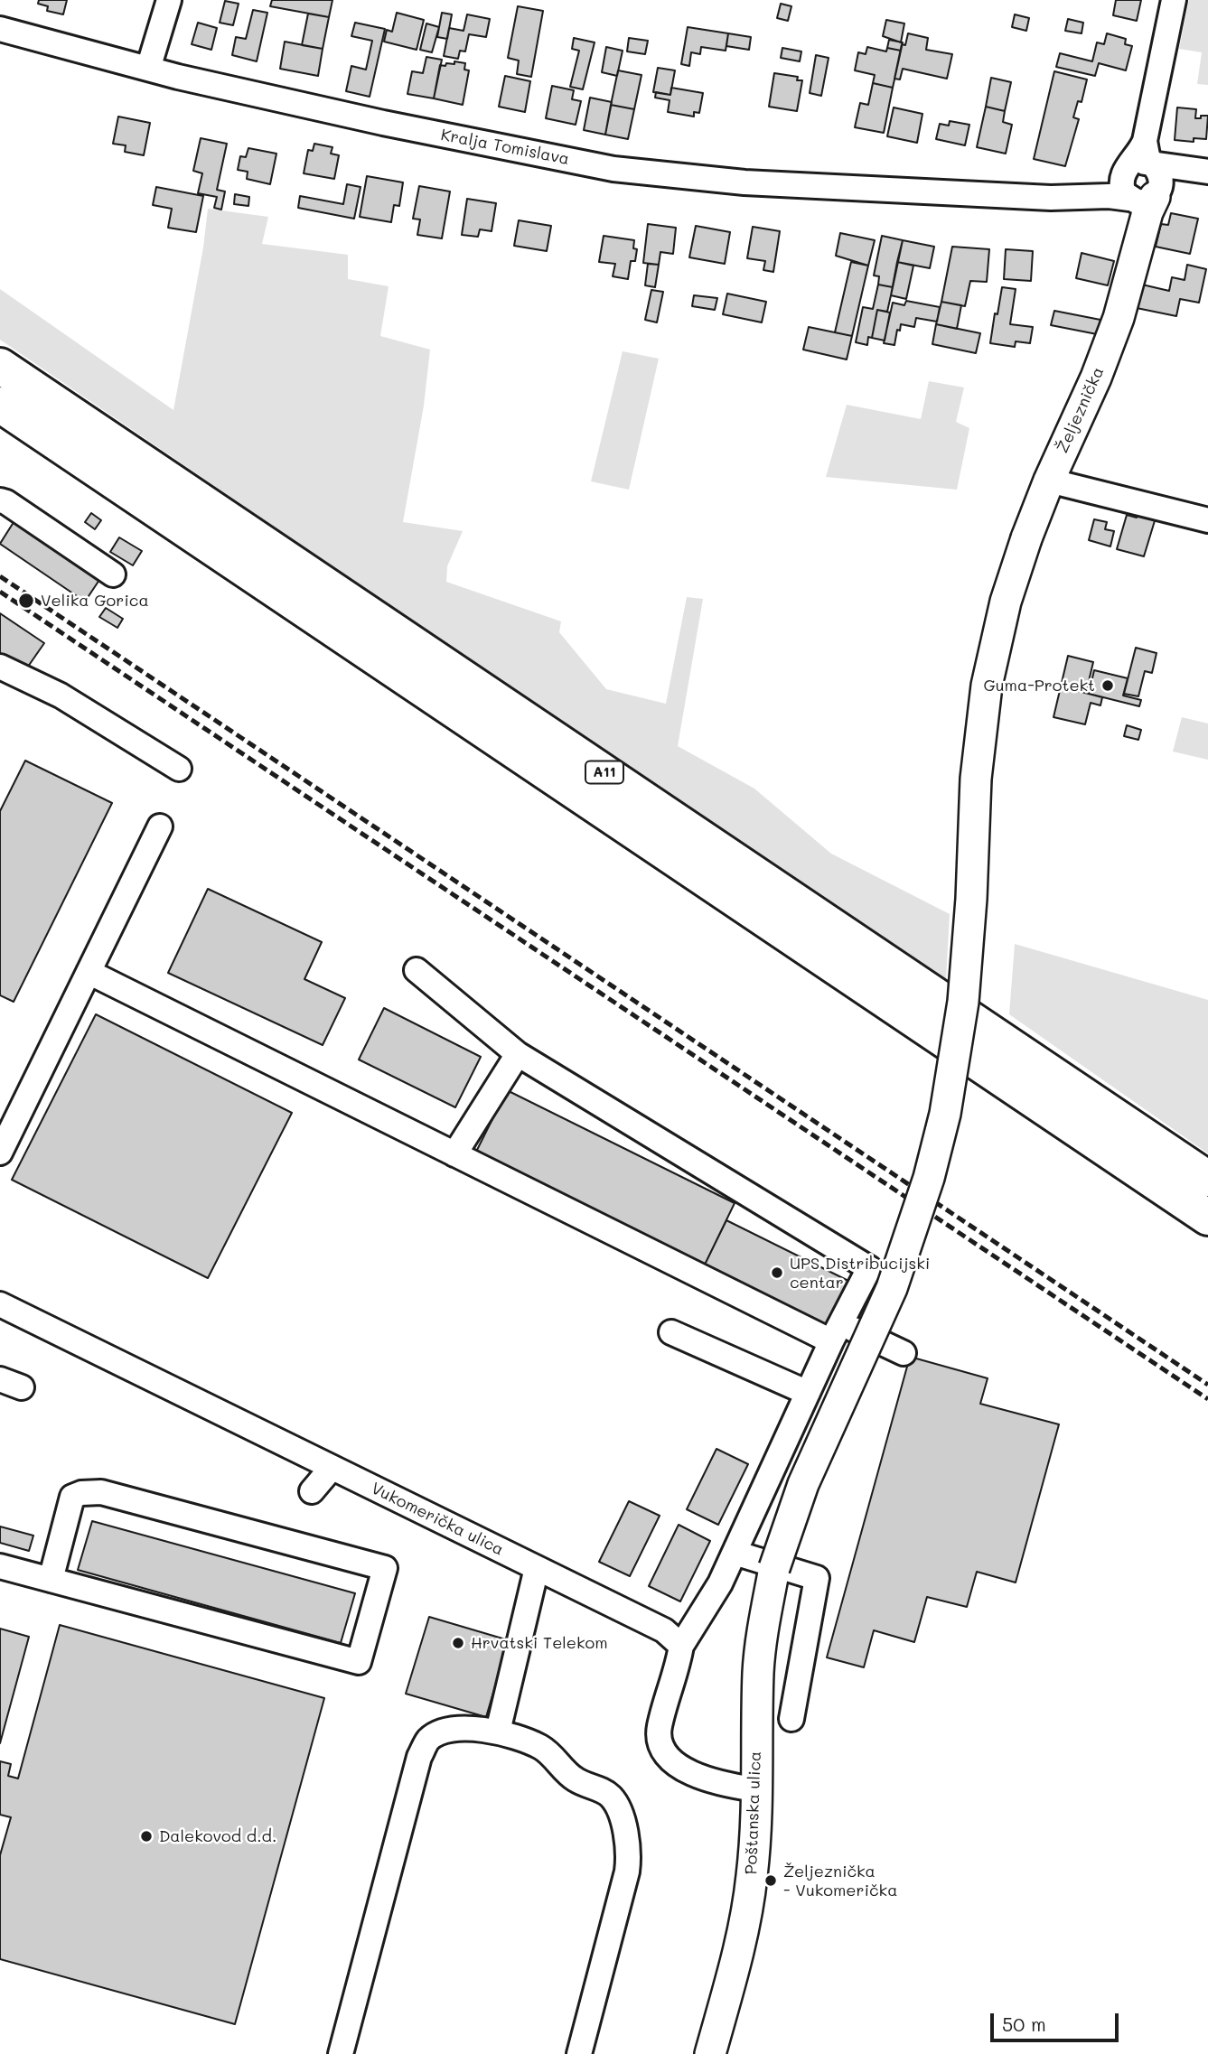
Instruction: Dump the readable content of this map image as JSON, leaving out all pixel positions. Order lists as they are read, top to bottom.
{
  "streets": {
    "highway": ["A11"],
    "main road": ["Željeznička", "Poštanska ulica"],
    "street": ["Kralja Tomislava", "Vukomerička ulica"]
  },
  "crossings": [
    ["Kralja Tomislava", "Željeznička"],
    ["Željeznička", "Poštanska ulica"]
  ],
  "places": [
    "Velika Gorica",
    "Guma-Protekt",
    "UPS Distribucijski centar",
    "Hrvatski Telekom",
    "Dalekovod d.d.",
    "Željeznička - Vukomerička"
  ],
  "scale_bar": "50 m"
}
